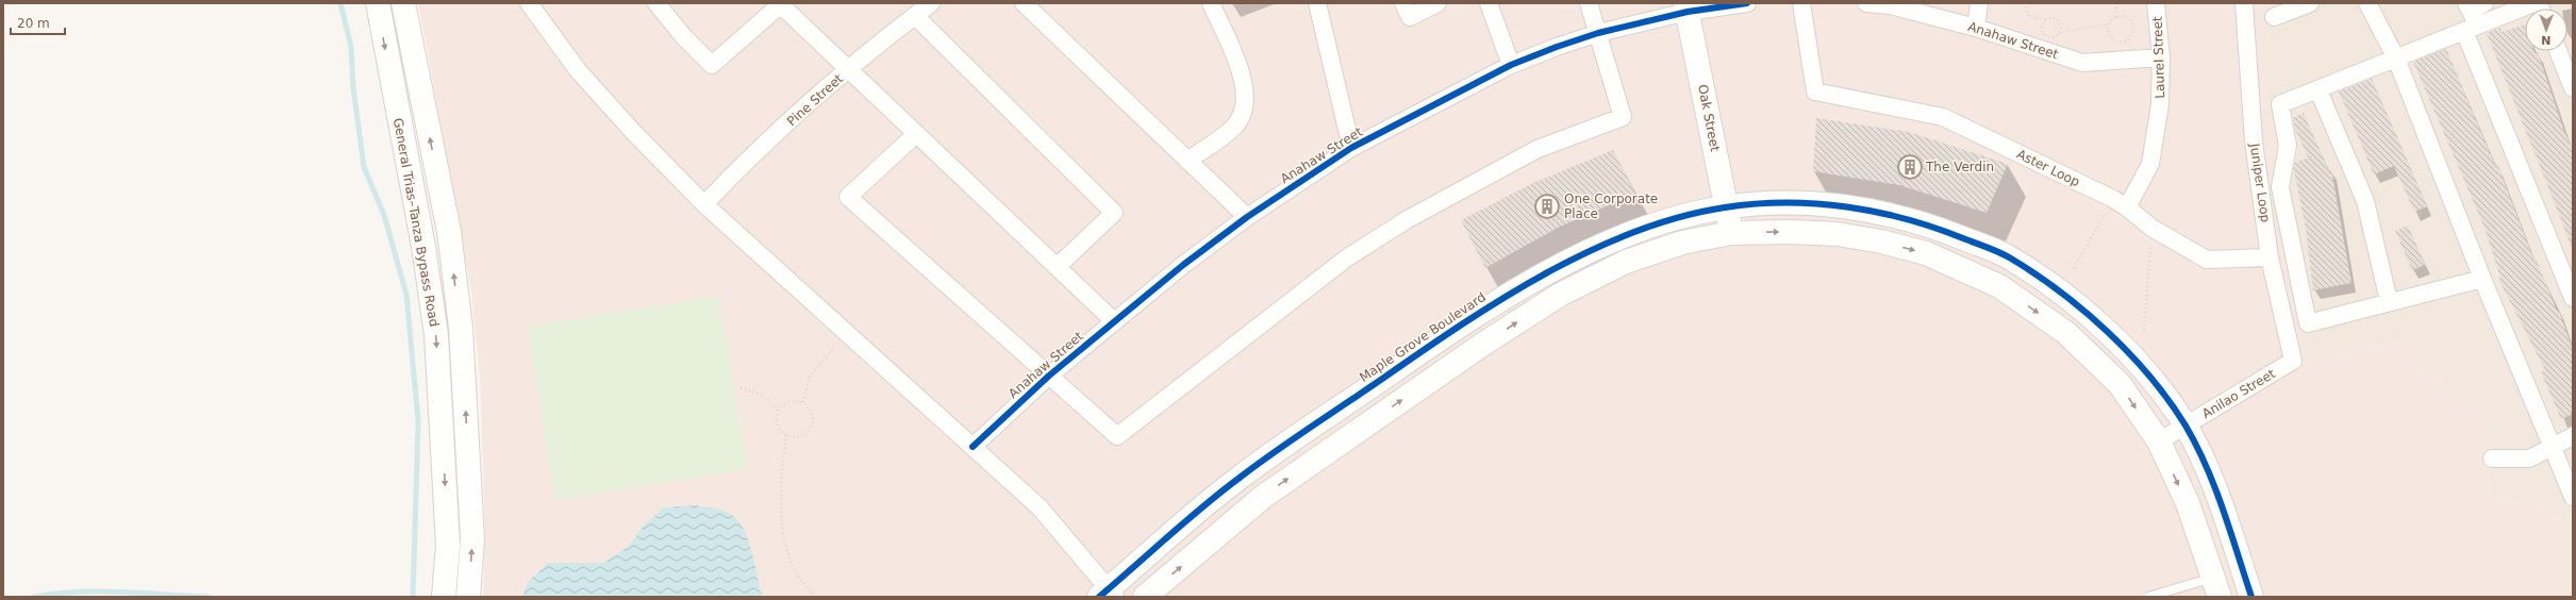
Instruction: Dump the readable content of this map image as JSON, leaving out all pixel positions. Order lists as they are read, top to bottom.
{
  "streets": {
    "street": [
      "Anahaw Street",
      "Laurel Street",
      "Pine Street",
      "Oak Street",
      "Aster Loop",
      "Juniper Loop",
      "General Trias–Tanza Bypass Road",
      "Maple Grove Boulevard",
      "Anilao Street"
    ]
  },
  "crossings": [
    ["Anahaw Street", "Laurel Street"],
    ["Anahaw Street", "Oak Street"],
    ["Laurel Street", "Aster Loop"],
    ["Oak Street", "Maple Grove Boulevard"],
    ["Aster Loop", "Juniper Loop"],
    ["Juniper Loop", "Anilao Street"],
    ["Maple Grove Boulevard", "Anilao Street"]
  ],
  "places": {
    "building": ["The Verdin", "One Corporate Place"]
  },
  "scale_bar": "20 m",
  "north": "bottom"
}
